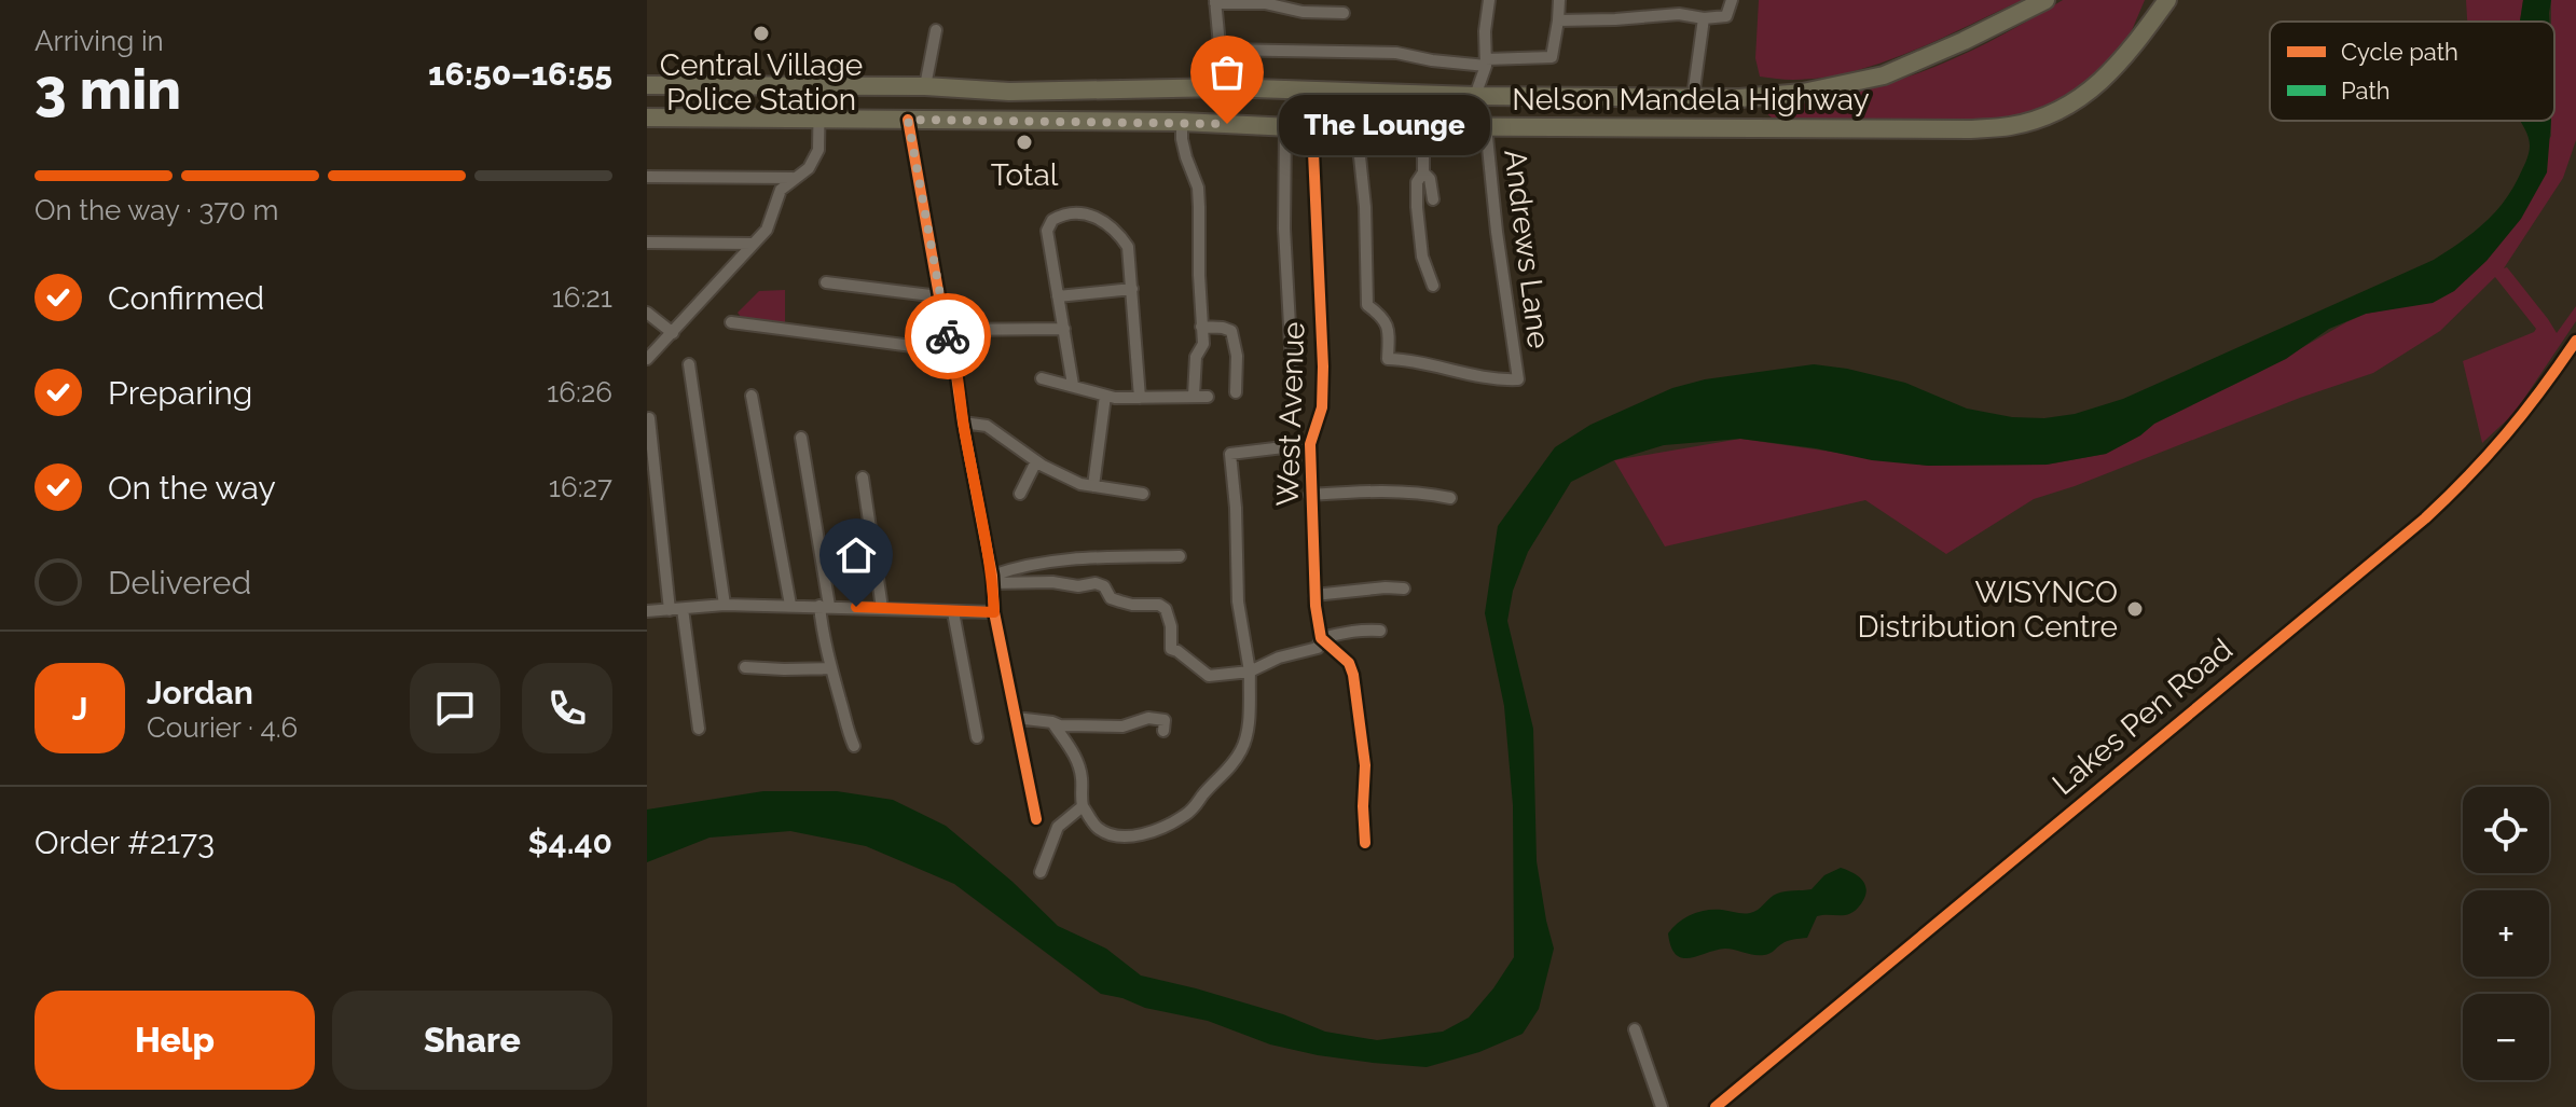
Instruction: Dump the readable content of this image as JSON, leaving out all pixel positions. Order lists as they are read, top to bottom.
{
  "streets": {
    "highway": ["Nelson Mandela Highway"],
    "street": ["Andrews Lane", "West Avenue", "Lakes Pen Road"]
  },
  "crossings": [
    ["Nelson Mandela Highway", "Andrews Lane"],
    ["Nelson Mandela Highway", "West Avenue"]
  ],
  "places": [
    "Central Village Police Station",
    "The Lounge",
    "Total",
    "WISYNCO Distribution Centre"
  ],
  "legend": ["Cycle path", "Path"],
  "page": {
    "heading": ["3 min", "Arriving in", "16:50–16:55"],
    "panel": [
      "Jordan",
      "Courier · 4.6",
      "Order #2173",
      "$4.40"
    ],
    "bubble": "The Lounge",
    "bar": "On the way · 370 m",
    "list": [
      ["Confirmed", "16:21"],
      ["Preparing", "16:26"],
      ["On the way", "16:27"],
      "Delivered"
    ],
    "round": "J",
    "map_buttons": ["+", "−"],
    "buttons": ["Help", "Share"]
  }
}
